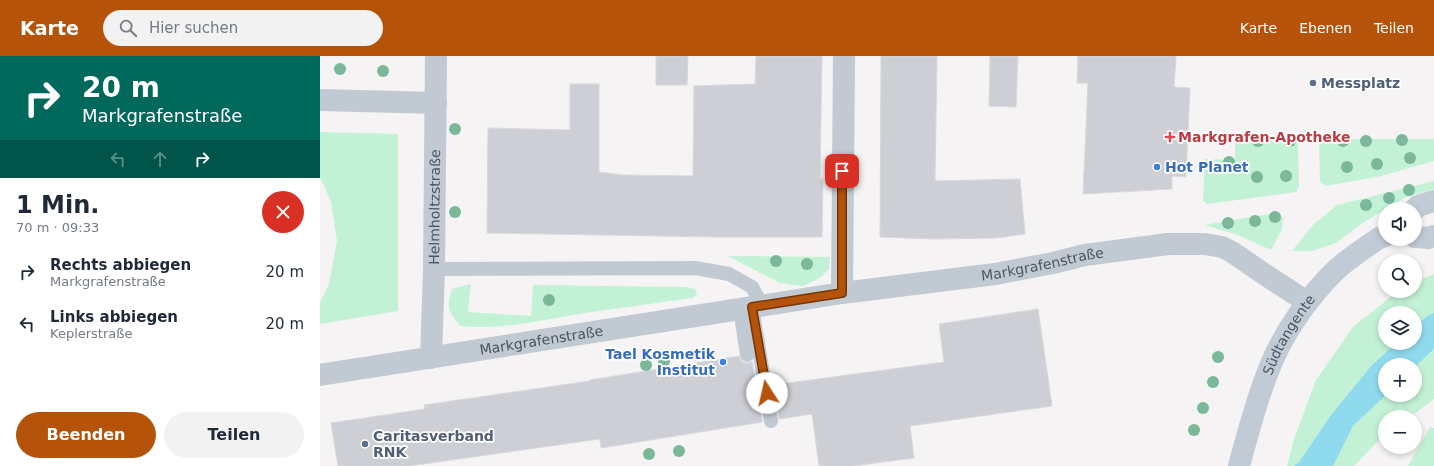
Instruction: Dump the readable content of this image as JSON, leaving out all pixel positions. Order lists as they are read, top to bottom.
{
  "streets": {
    "main road": ["Südtangente"],
    "street": ["Helmholtzstraße", "Markgrafenstraße"]
  },
  "crossings": [
    ["Helmholtzstraße", "Markgrafenstraße"],
    ["Markgrafenstraße", "Südtangente"]
  ],
  "places": {
    "other": [
      "Messplatz",
      "Hot Planet",
      "Tael Kosmetik Institut",
      "Caritasverband RNK"
    ],
    "health": ["Markgrafen-Apotheke"]
  },
  "page": {
    "header": "Karte",
    "search": "Hier suchen",
    "nav": ["Karte", "Ebenen", "Teilen"],
    "turn": ["20 m", "Markgrafenstraße"],
    "heading": ["1 Min.", "70 m · 09:33"],
    "map_buttons": ["+", "−"],
    "list": [
      {
        "name": "Rechts abbiegen",
        "note": "Markgrafenstraße",
        "value": "20 m"
      },
      {
        "name": "Links abbiegen",
        "note": "Keplerstraße",
        "value": "20 m"
      }
    ],
    "buttons": ["Beenden", "Teilen"]
  }
}
